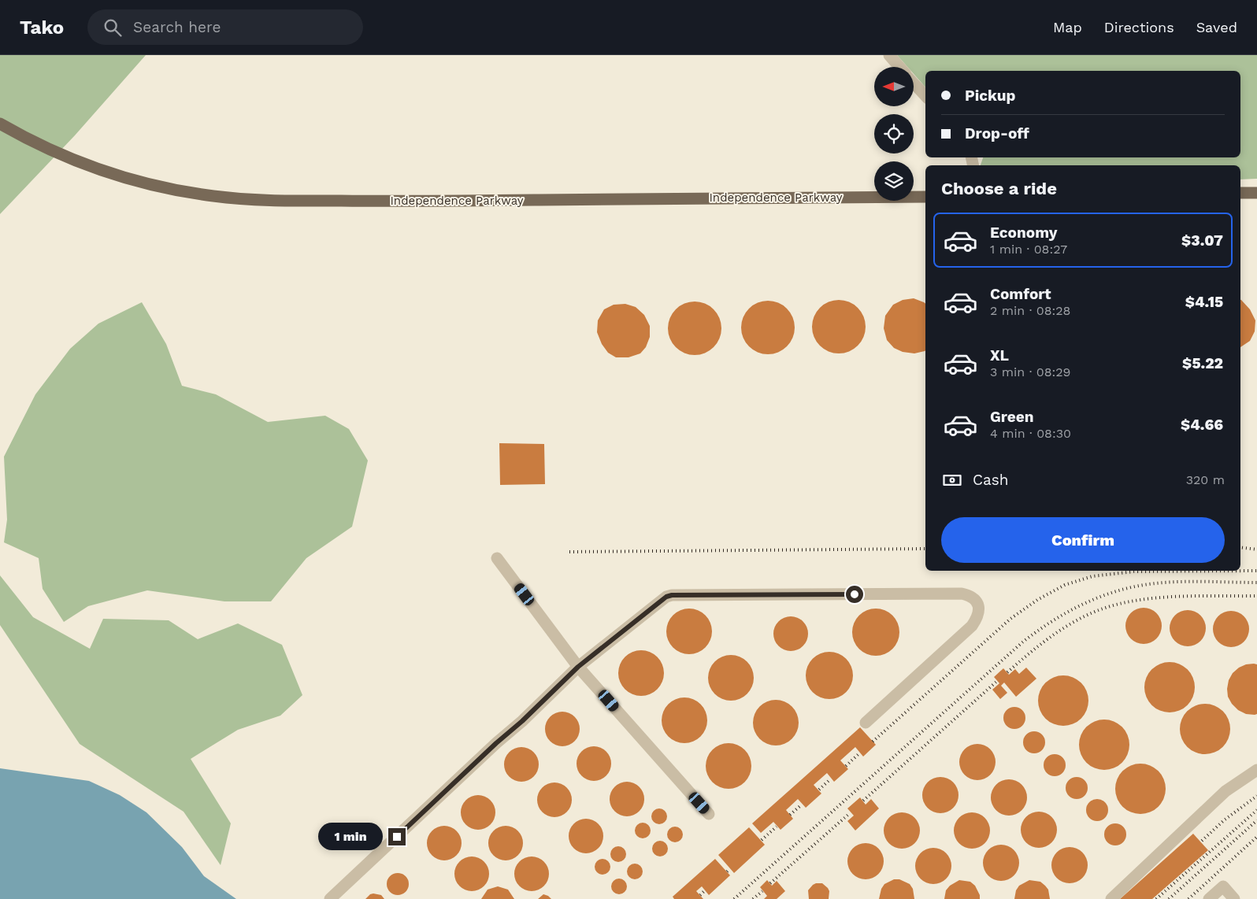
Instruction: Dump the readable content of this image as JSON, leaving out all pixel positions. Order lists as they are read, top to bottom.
{
  "streets": {
    "main road": ["Independence Parkway"]
  },
  "north": "left",
  "page": {
    "header": "Tako",
    "search": "Search here",
    "nav": ["Map", "Directions", "Saved"],
    "banner": ["Pickup", "Drop-off"],
    "heading": "Choose a ride",
    "list": [
      {
        "name": "Economy",
        "note": "1 min · 08:27",
        "value": "$3.07"
      },
      {
        "name": "Comfort",
        "note": "2 min · 08:28",
        "value": "$4.15"
      },
      {
        "name": "XL",
        "note": "3 min · 08:29",
        "value": "$5.22"
      },
      {
        "name": "Green",
        "note": "4 min · 08:30",
        "value": "$4.66"
      }
    ],
    "pay": ["Cash", "320 m"],
    "buttons": "Confirm",
    "bubble": "1 min"
  }
}
